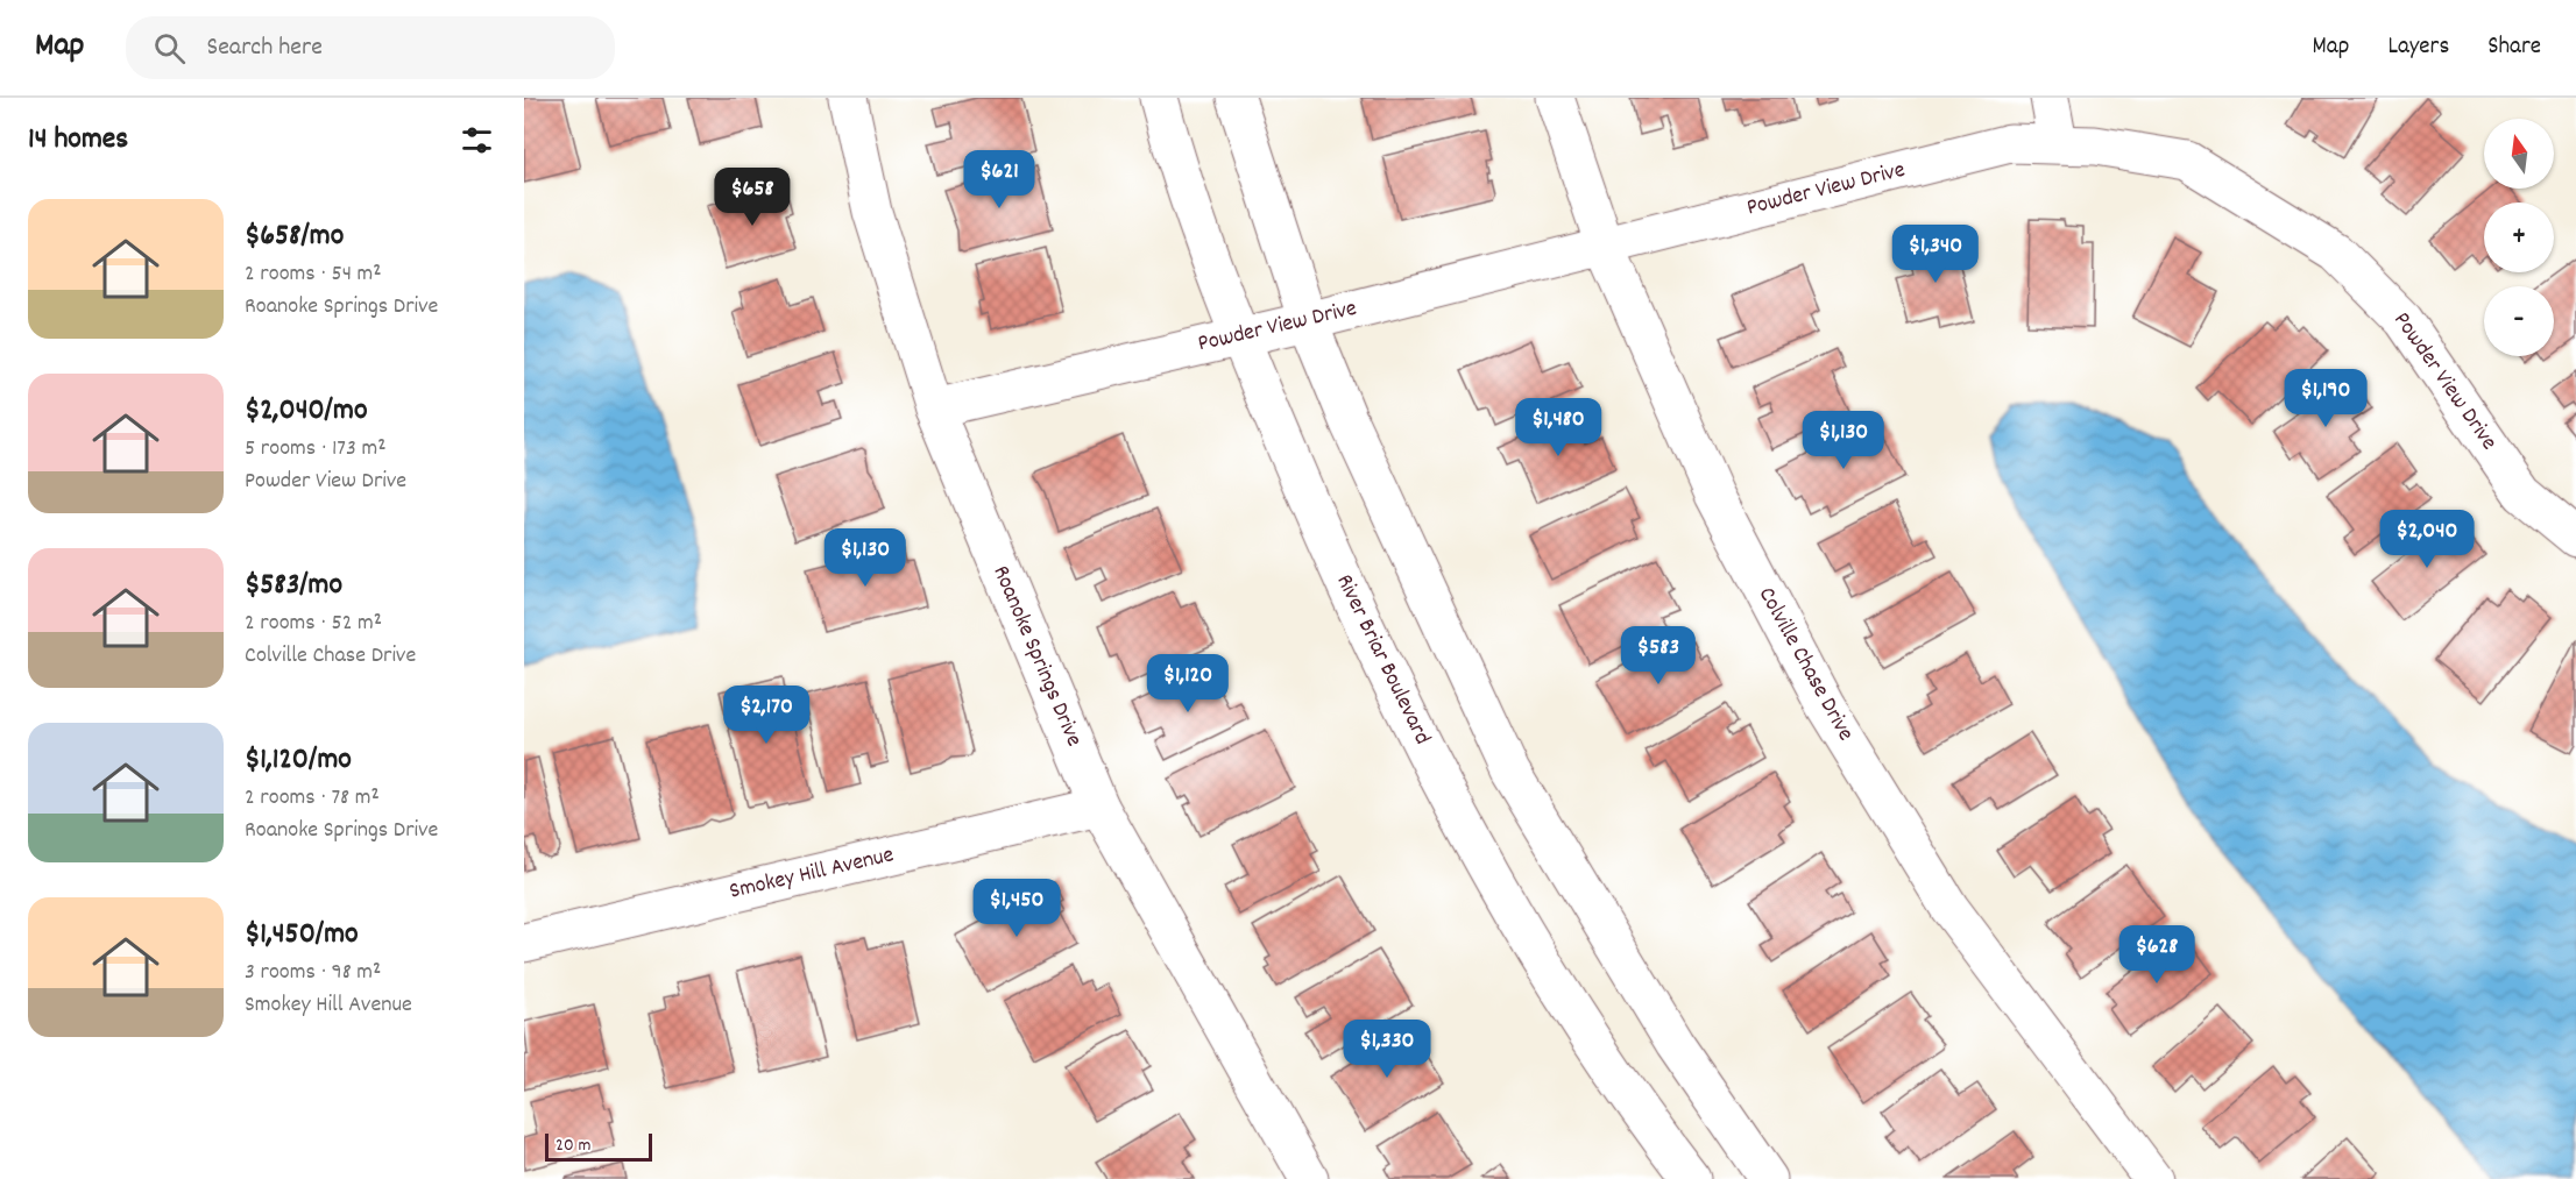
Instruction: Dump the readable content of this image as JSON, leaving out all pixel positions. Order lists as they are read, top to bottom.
{
  "streets": {
    "street": [
      "Powder View Drive",
      "Roanoke Springs Drive",
      "River Briar Boulevard",
      "Colville Chase Drive",
      "Smokey Hill Avenue"
    ]
  },
  "crossings": [
    ["Powder View Drive", "Roanoke Springs Drive"],
    ["Powder View Drive", "River Briar Boulevard"],
    ["Powder View Drive", "Colville Chase Drive"],
    ["Roanoke Springs Drive", "Smokey Hill Avenue"]
  ],
  "scale_bar": "20 m",
  "north": "top",
  "page": {
    "header": "Map",
    "search": "Search here",
    "nav": ["Map", "Layers", "Share"],
    "heading": "14 homes",
    "map_buttons": ["+", "−"],
    "price": [
      "$621",
      "$658",
      "$1,340",
      "$1,190",
      "$1,480",
      "$1,130",
      "$2,040",
      "$1,130",
      "$583",
      "$1,120",
      "$2,170",
      "$1,450",
      "$628",
      "$1,330"
    ],
    "list": [
      {
        "name": "$658/mo",
        "note": "2 rooms · 54 m² · Roanoke Springs Drive"
      },
      {
        "name": "$2,040/mo",
        "note": "5 rooms · 173 m² · Powder View Drive"
      },
      {
        "name": "$583/mo",
        "note": "2 rooms · 52 m² · Colville Chase Drive"
      },
      {
        "name": "$1,120/mo",
        "note": "2 rooms · 78 m² · Roanoke Springs Drive"
      },
      {
        "name": "$1,450/mo",
        "note": "3 rooms · 98 m² · Smokey Hill Avenue"
      }
    ],
    "scale": "20 m"
  }
}
